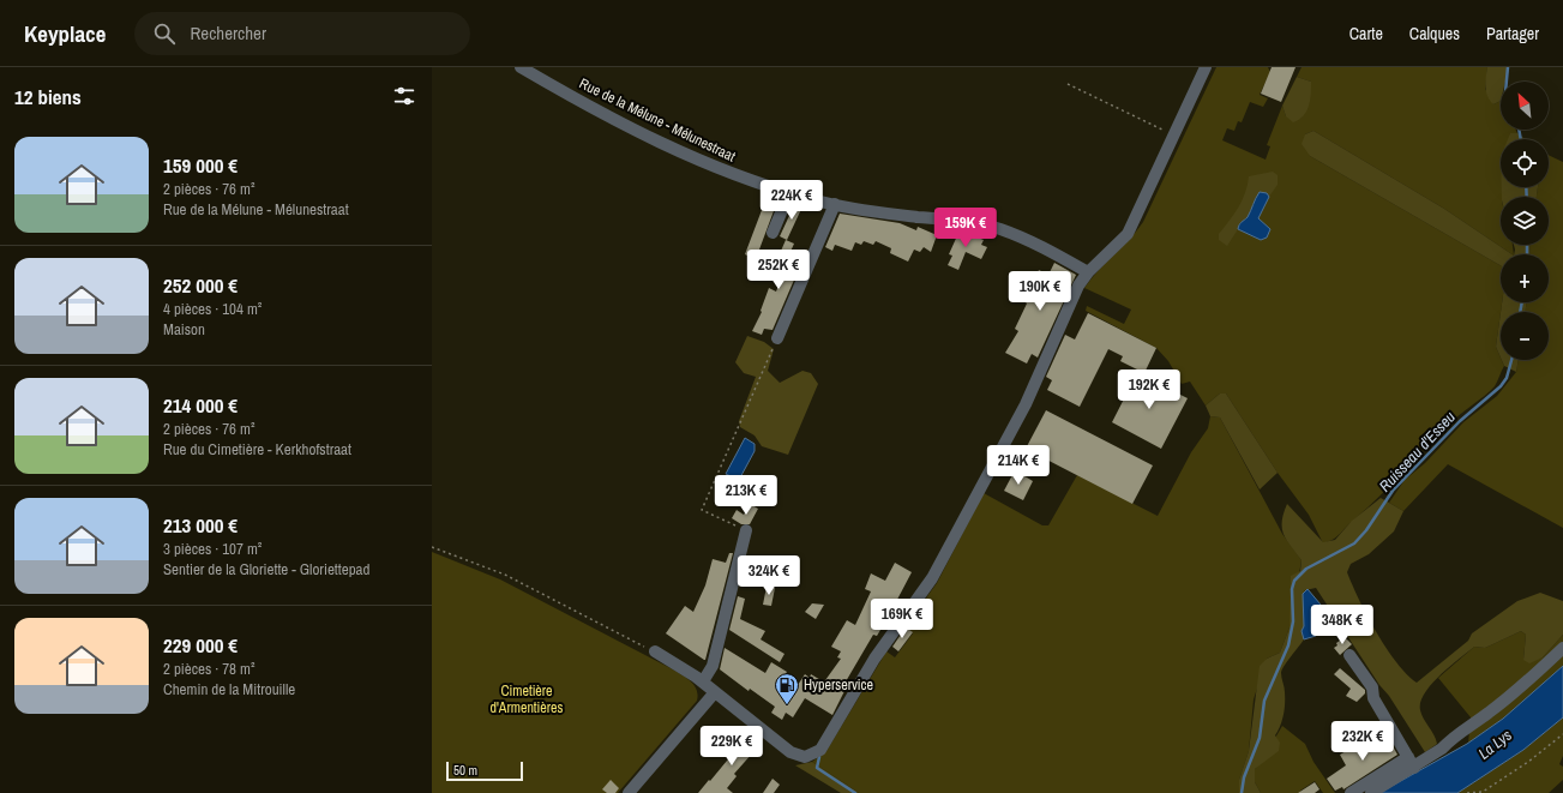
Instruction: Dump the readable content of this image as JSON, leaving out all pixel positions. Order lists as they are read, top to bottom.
{
  "streets": {
    "street": ["Rue de la Mélune - Mélunestraat"]
  },
  "water": ["Ruisseau d'Esseu", "La Lys"],
  "parks": ["Cimetière d'Armentières"],
  "places": {
    "fuel station": ["Hyperservice"]
  },
  "scale_bar": "50 m",
  "north": "top left",
  "page": {
    "header": "Keyplace",
    "search": "Rechercher",
    "nav": ["Carte", "Calques", "Partager"],
    "heading": "12 biens",
    "map_buttons": ["+", "−"],
    "list": [
      {
        "name": "159 000 €",
        "note": "2 pièces · 76 m² · Rue de la Mélune - Mélunestraat"
      },
      {
        "name": "252 000 €",
        "note": "4 pièces · 104 m² · Maison"
      },
      {
        "name": "214 000 €",
        "note": "2 pièces · 76 m² · Rue du Cimetière - Kerkhofstraat"
      },
      {
        "name": "213 000 €",
        "note": "3 pièces · 107 m² · Sentier de la Gloriette - Gloriettepad"
      },
      {
        "name": "229 000 €",
        "note": "2 pièces · 78 m² · Chemin de la Mitrouille"
      }
    ],
    "price": [
      "224K €",
      "159K €",
      "252K €",
      "190K €",
      "192K €",
      "214K €",
      "213K €",
      "324K €",
      "169K €",
      "348K €",
      "232K €",
      "229K €"
    ],
    "scale": "50 m"
  }
}
